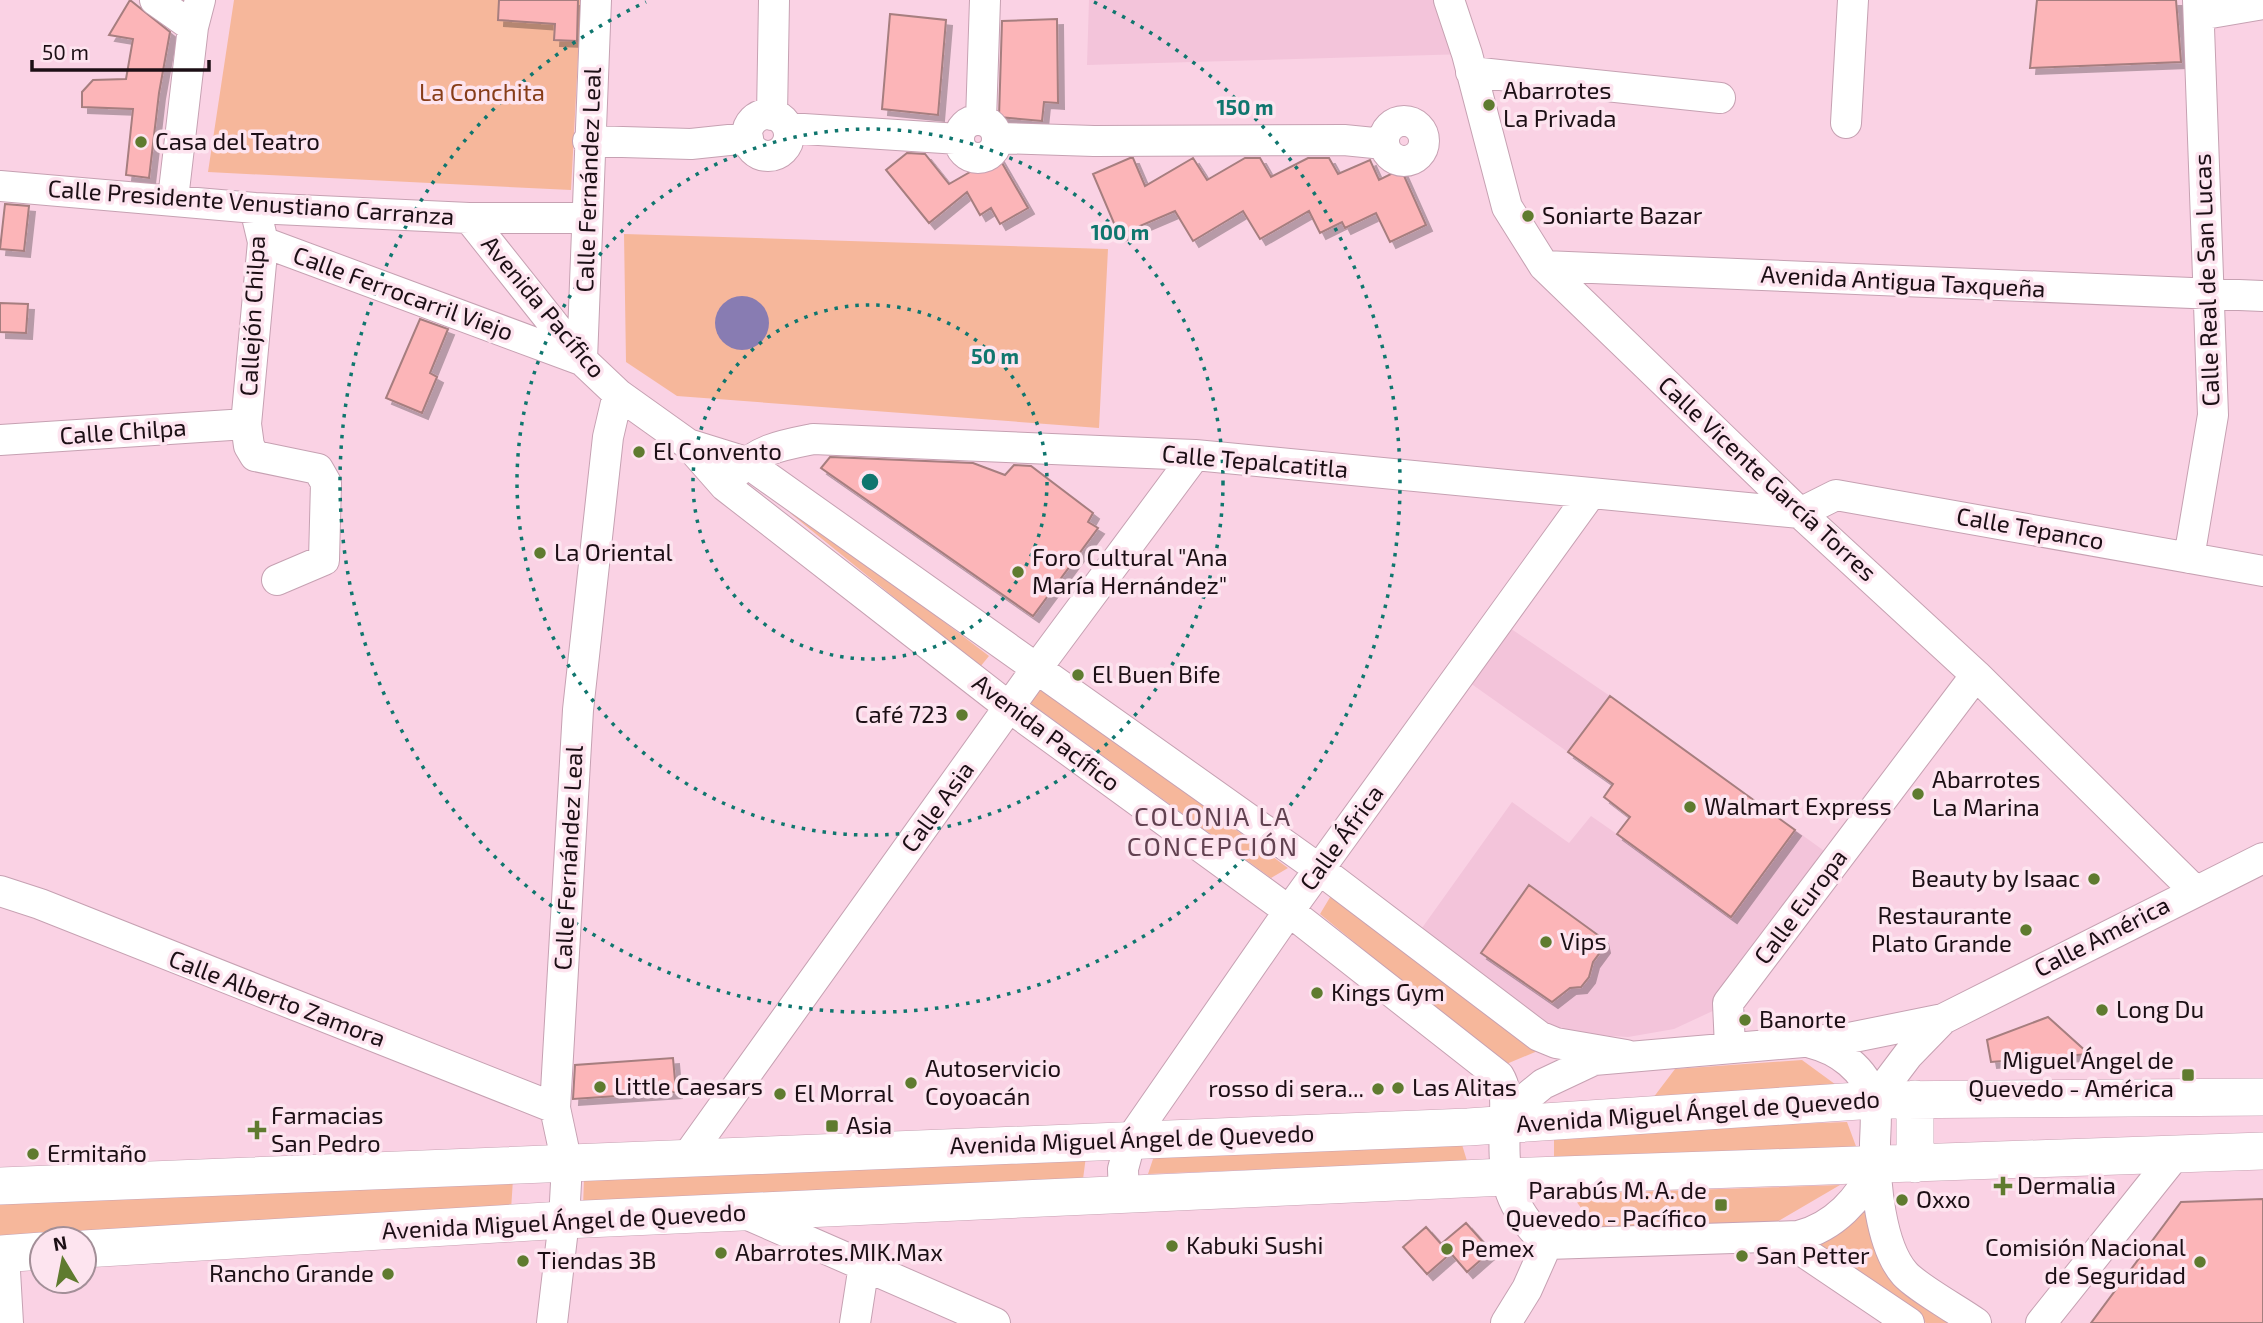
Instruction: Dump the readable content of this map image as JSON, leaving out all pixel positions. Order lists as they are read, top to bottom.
{
  "streets": {
    "main road": ["Avenida Miguel Ángel de Quevedo"],
    "street": [
      "Calle Fernández Leal",
      "Calle Presidente Venustiano Carranza",
      "Calle Real de San Lucas",
      "Avenida Antigua Taxqueña",
      "Calle Ferrocarril Viejo",
      "Avenida Pacífico",
      "Callejón Chilpa",
      "Calle Chilpa",
      "Calle Tepalcatitla",
      "Calle Vicente García Torres",
      "Calle Tepanco",
      "Calle Asia",
      "Calle África",
      "Calle Europa",
      "Calle América",
      "Calle Alberto Zamora"
    ]
  },
  "crossings": [
    ["Calle Fernández Leal", "Calle Presidente Venustiano Carranza"],
    ["Calle Fernández Leal", "Calle Ferrocarril Viejo"],
    ["Calle Fernández Leal", "Avenida Pacífico"],
    ["Calle Fernández Leal", "Calle Alberto Zamora"],
    ["Calle Fernández Leal", "Avenida Miguel Ángel de Quevedo"],
    ["Calle Presidente Venustiano Carranza", "Avenida Pacífico"],
    ["Calle Presidente Venustiano Carranza", "Callejón Chilpa"],
    ["Calle Real de San Lucas", "Avenida Antigua Taxqueña"],
    ["Calle Real de San Lucas", "Calle Tepanco"],
    ["Avenida Antigua Taxqueña", "Calle Vicente García Torres"],
    ["Calle Ferrocarril Viejo", "Avenida Pacífico"],
    ["Calle Ferrocarril Viejo", "Callejón Chilpa"],
    ["Avenida Pacífico", "Calle Tepalcatitla"],
    ["Avenida Pacífico", "Calle Asia"],
    ["Avenida Pacífico", "Calle África"],
    ["Avenida Pacífico", "Calle América"],
    ["Avenida Pacífico", "Avenida Miguel Ángel de Quevedo"],
    ["Callejón Chilpa", "Calle Chilpa"],
    ["Calle Tepalcatitla", "Calle Vicente García Torres"],
    ["Calle Tepalcatitla", "Calle Tepanco"],
    ["Calle Tepalcatitla", "Calle Asia"],
    ["Calle Tepalcatitla", "Calle África"],
    ["Calle Vicente García Torres", "Calle Tepanco"],
    ["Calle Vicente García Torres", "Calle Europa"],
    ["Calle Vicente García Torres", "Calle América"],
    ["Calle Asia", "Avenida Miguel Ángel de Quevedo"],
    ["Calle África", "Avenida Miguel Ángel de Quevedo"],
    ["Calle Europa", "Calle América"],
    ["Calle América", "Avenida Miguel Ángel de Quevedo"]
  ],
  "districts": ["COLONIA LA CONCEPCIÓN"],
  "parks": ["La Conchita"],
  "places": {
    "other": [
      "Abarrotes La Privada",
      "Casa del Teatro",
      "Soniarte Bazar",
      "El Convento",
      "La Oriental",
      "Foro Cultural \"Ana María Hernández\"",
      "El Buen Bife",
      "Café 723",
      "Abarrotes La Marina",
      "Walmart Express",
      "Beauty by Isaac",
      "Restaurante Plato Grande",
      "Vips",
      "Kings Gym",
      "Long Du",
      "Banorte",
      "Autoservicio Coyoacán",
      "Little Caesars",
      "Las Alitas",
      "rosso di sera...",
      "El Morral",
      "Ermitaño",
      "Oxxo",
      "Kabuki Sushi",
      "Pemex",
      "Abarrotes.MIK.Max",
      "San Petter",
      "Tiendas 3B",
      "Comisión Nacional de Seguridad",
      "Rancho Grande"
    ],
    "transit": ["Miguel Ángel de Quevedo - América", "Asia", "Parabús M. A. de Quevedo - Pacífico"],
    "health": ["Farmacias San Pedro", "Dermalia"]
  },
  "scale_bar": "50 m",
  "north": "top",
  "rings": ["150 m", "100 m", "50 m"]
}
